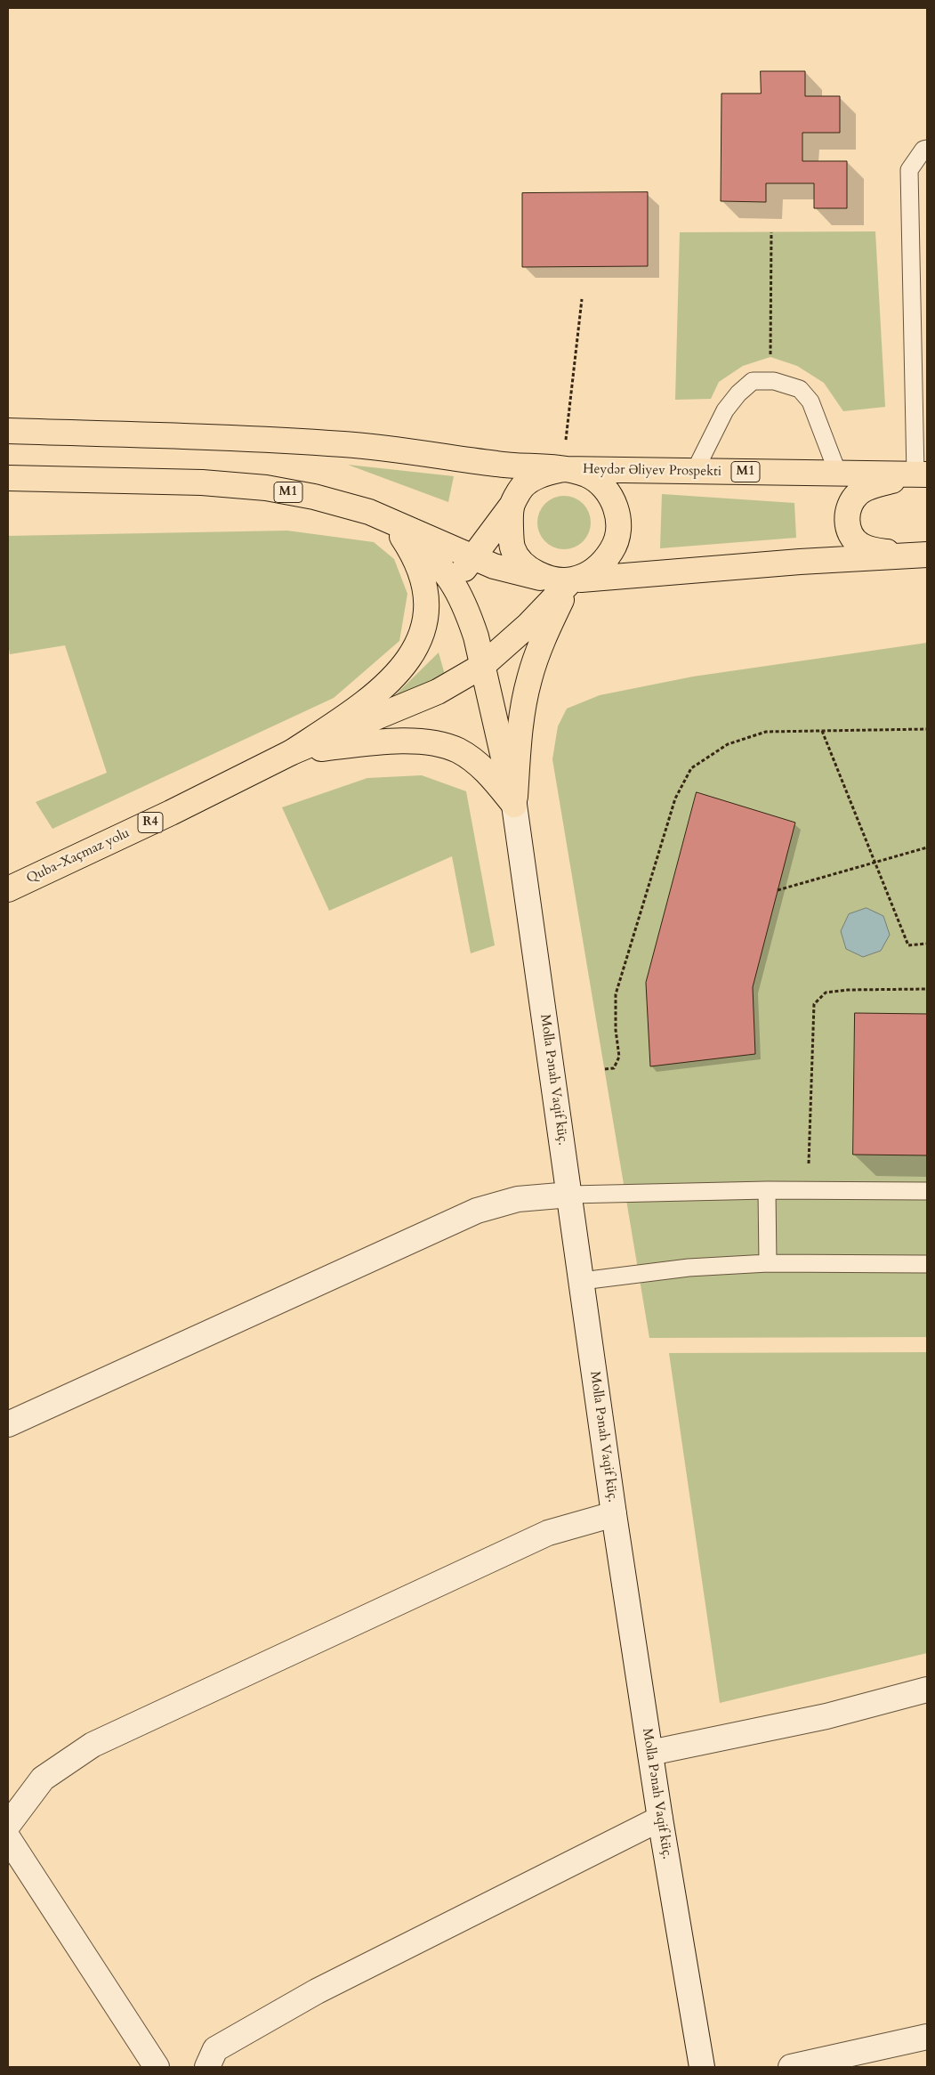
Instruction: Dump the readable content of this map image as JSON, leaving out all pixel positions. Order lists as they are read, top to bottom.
{
  "streets": {
    "main road": [
      "Heydər Əliyev Prospekti",
      "M1",
      "R4",
      "Quba-Xaçmaz yolu"
    ],
    "street": ["Molla Pənah Vaqif küç."]
  },
  "crossings": [
    ["Heydər Əliyev Prospekti", "M1"]
  ]
}
